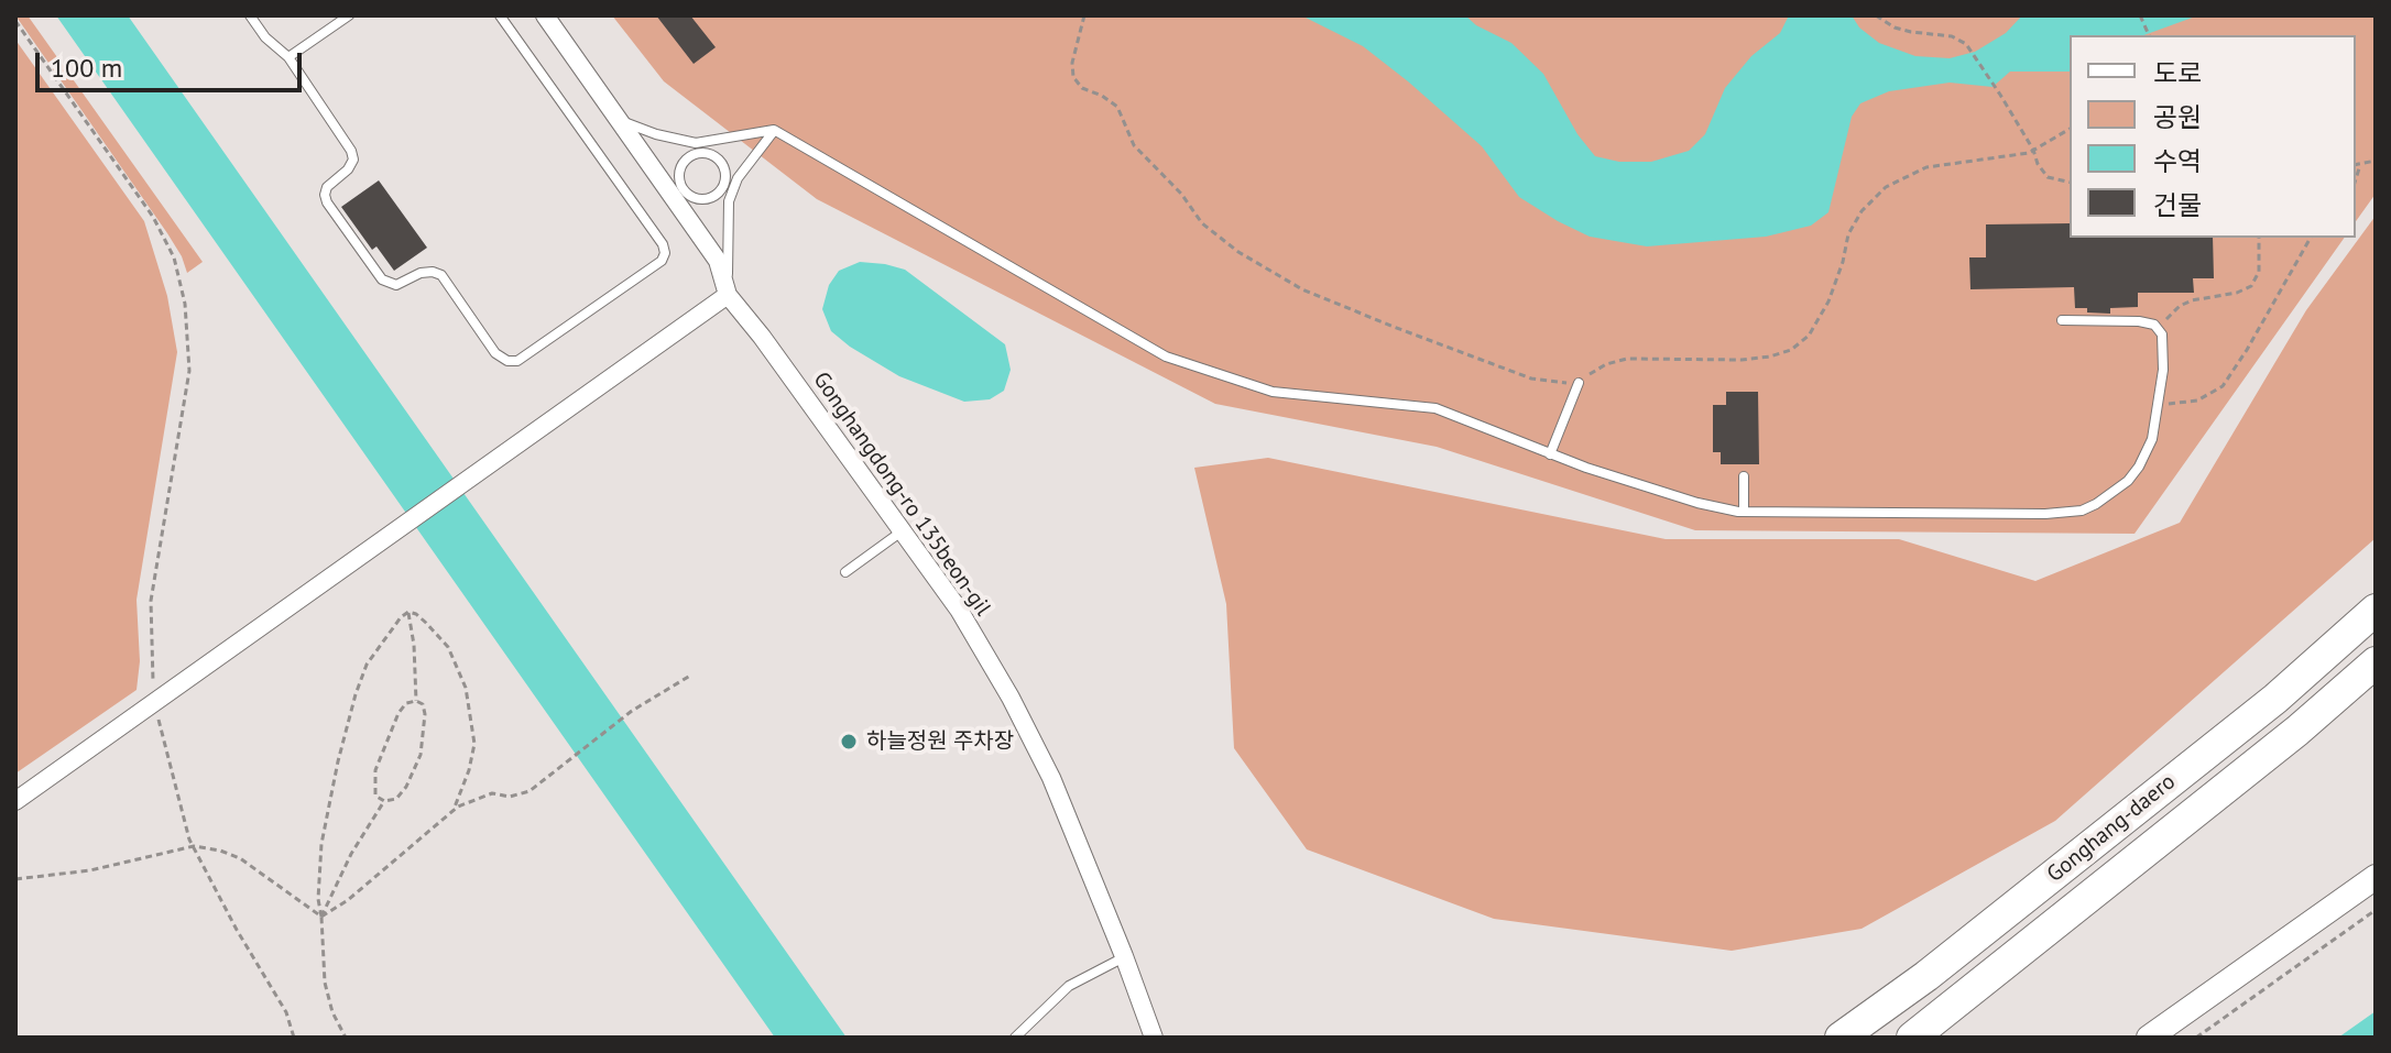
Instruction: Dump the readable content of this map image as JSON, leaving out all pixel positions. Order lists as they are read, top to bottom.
{
  "streets": {
    "highway": ["Gonghang-daero"],
    "street": ["Gonghangdong-ro 135beon-gil"]
  },
  "places": ["하늘정원 주차장"],
  "legend": [
    "도로",
    "공원",
    "수역",
    "건물"
  ],
  "scale_bar": "100 m"
}
